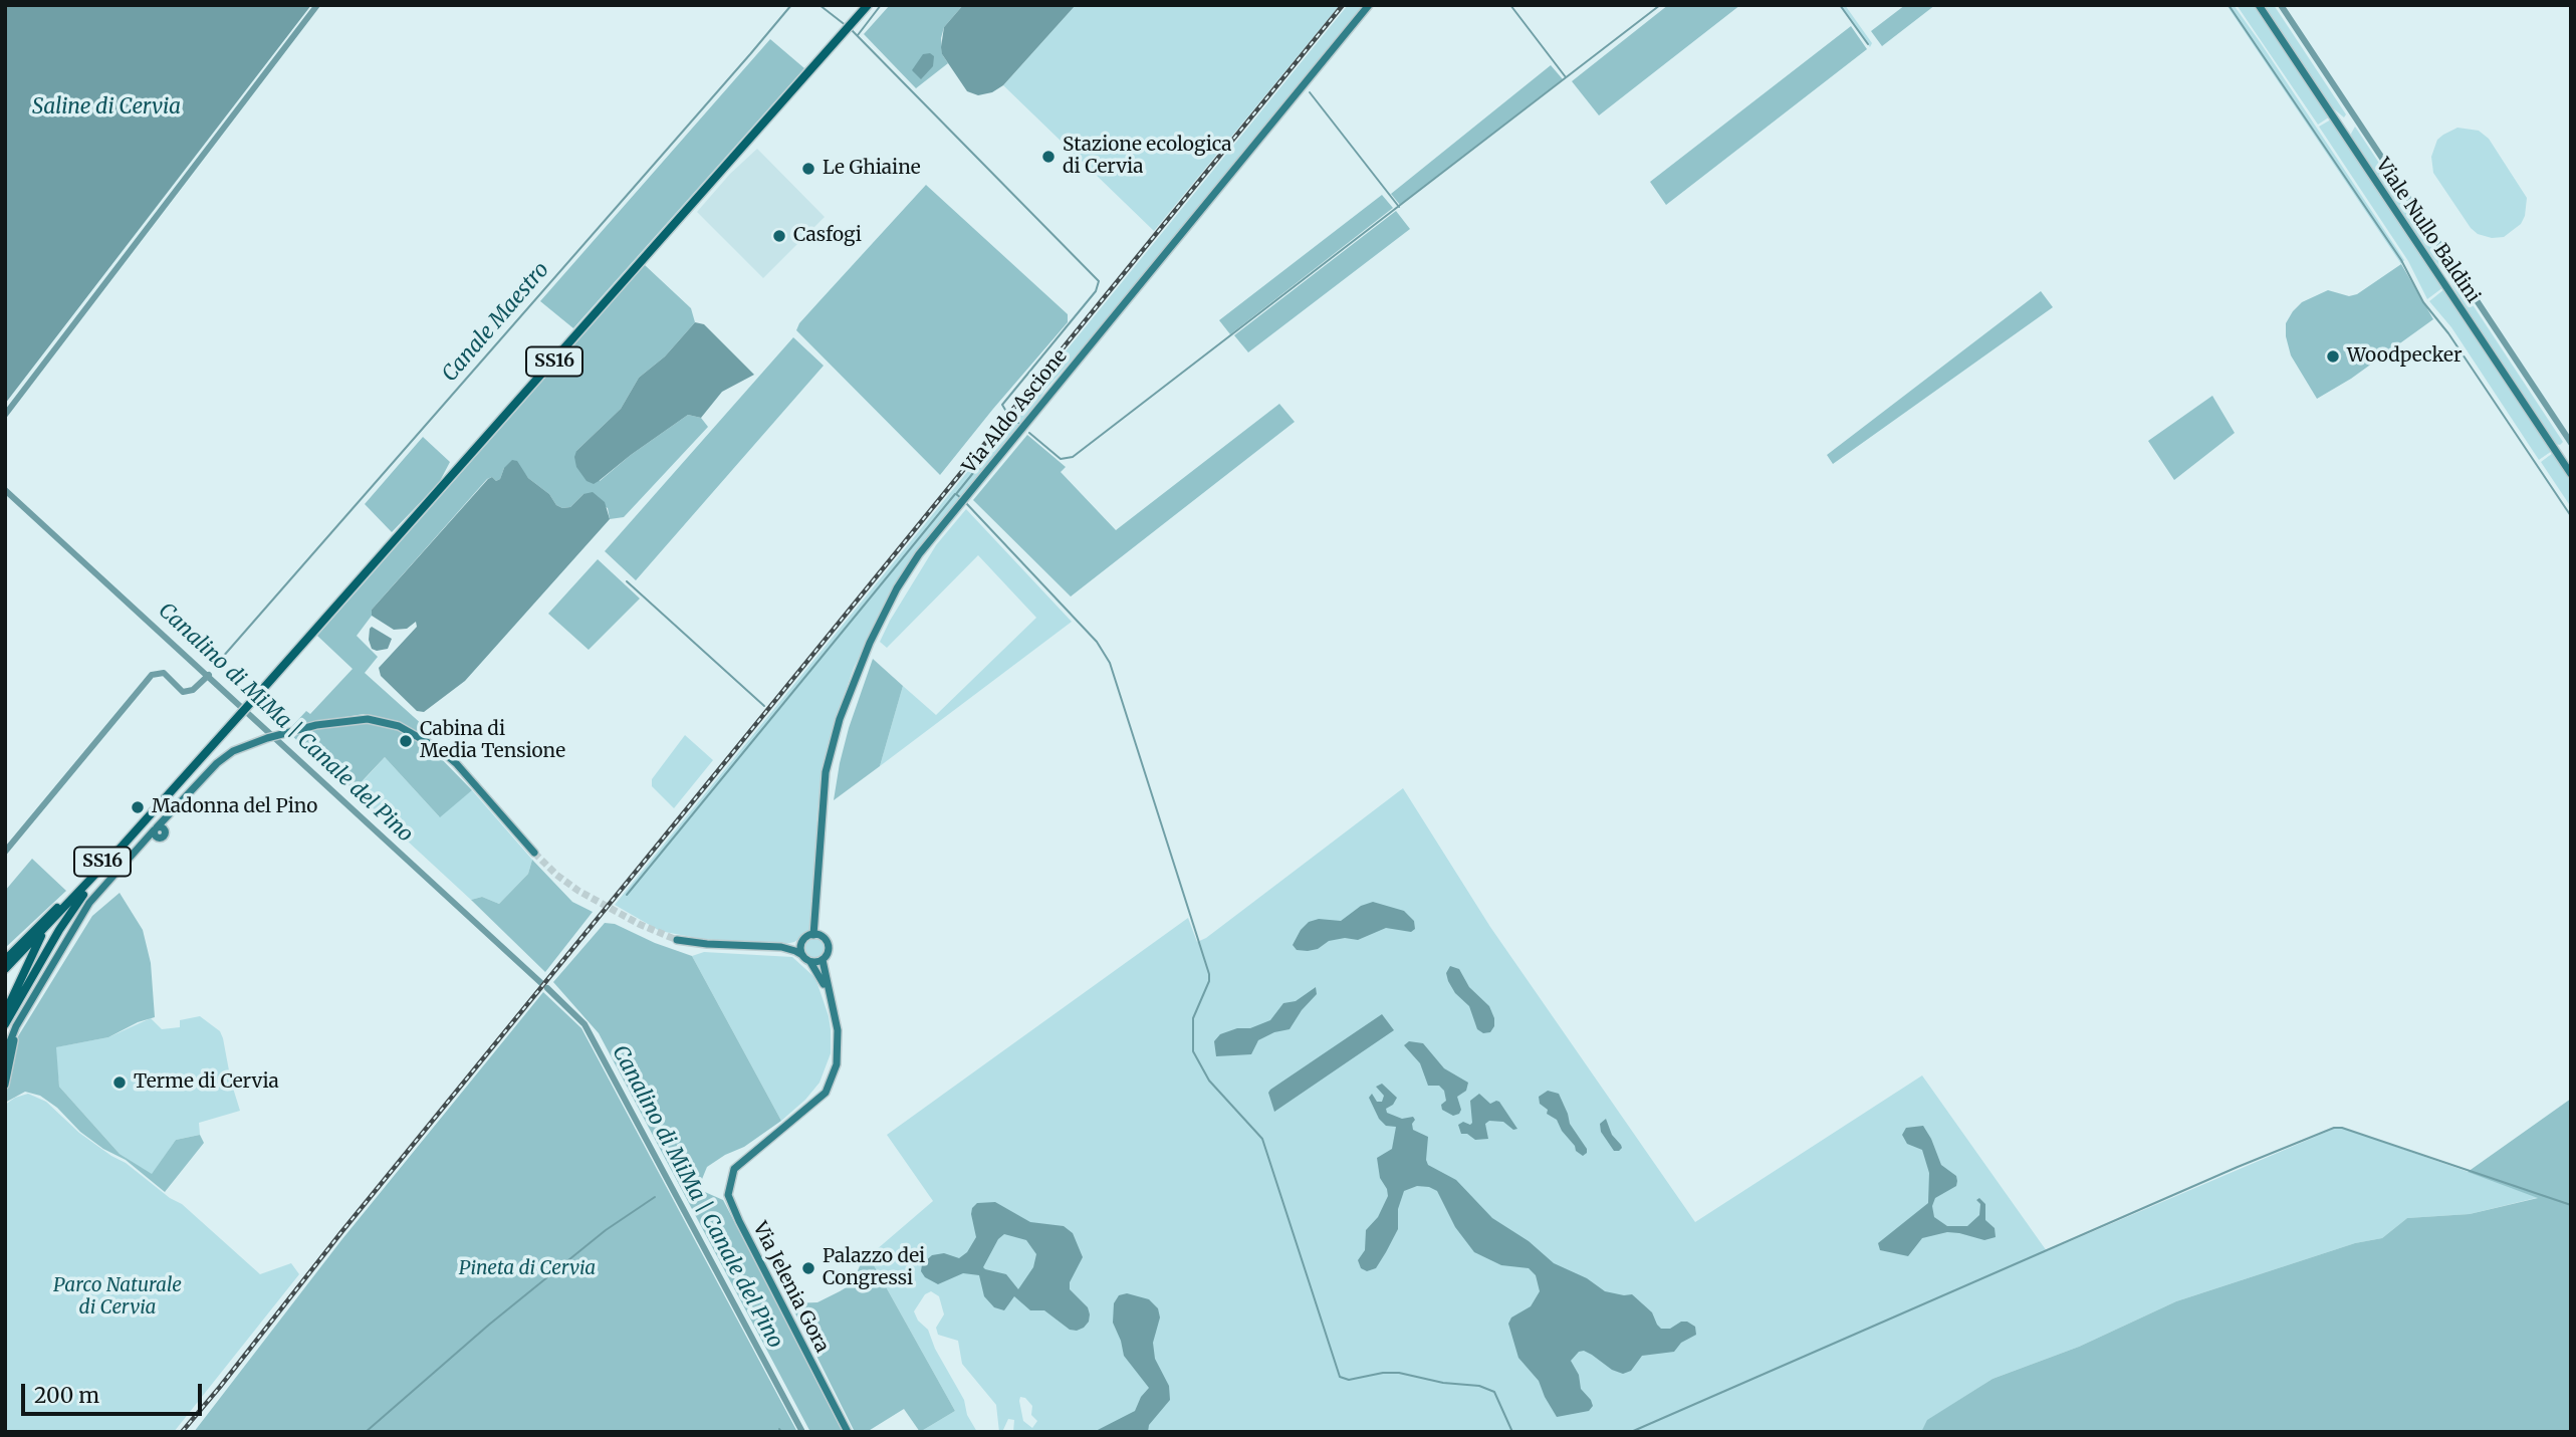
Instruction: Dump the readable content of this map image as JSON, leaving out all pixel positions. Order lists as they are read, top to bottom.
{
  "streets": {
    "main road": ["SS16"],
    "street": ["Viale Nullo Baldini", "Via Aldo Ascione", "Via Jelenia Gora"]
  },
  "water": ["Saline di Cervia", "Canale Maestro", "Canalino di MiMa | Canale del Pino"],
  "parks": ["Pineta di Cervia", "Parco Naturale di Cervia"],
  "places": [
    "Stazione ecologica di Cervia",
    "Le Ghiaine",
    "Casfogi",
    "Woodpecker",
    "Cabina di Media Tensione",
    "Madonna del Pino",
    "Terme di Cervia",
    "Palazzo dei Congressi"
  ],
  "scale_bar": "200 m"
}
